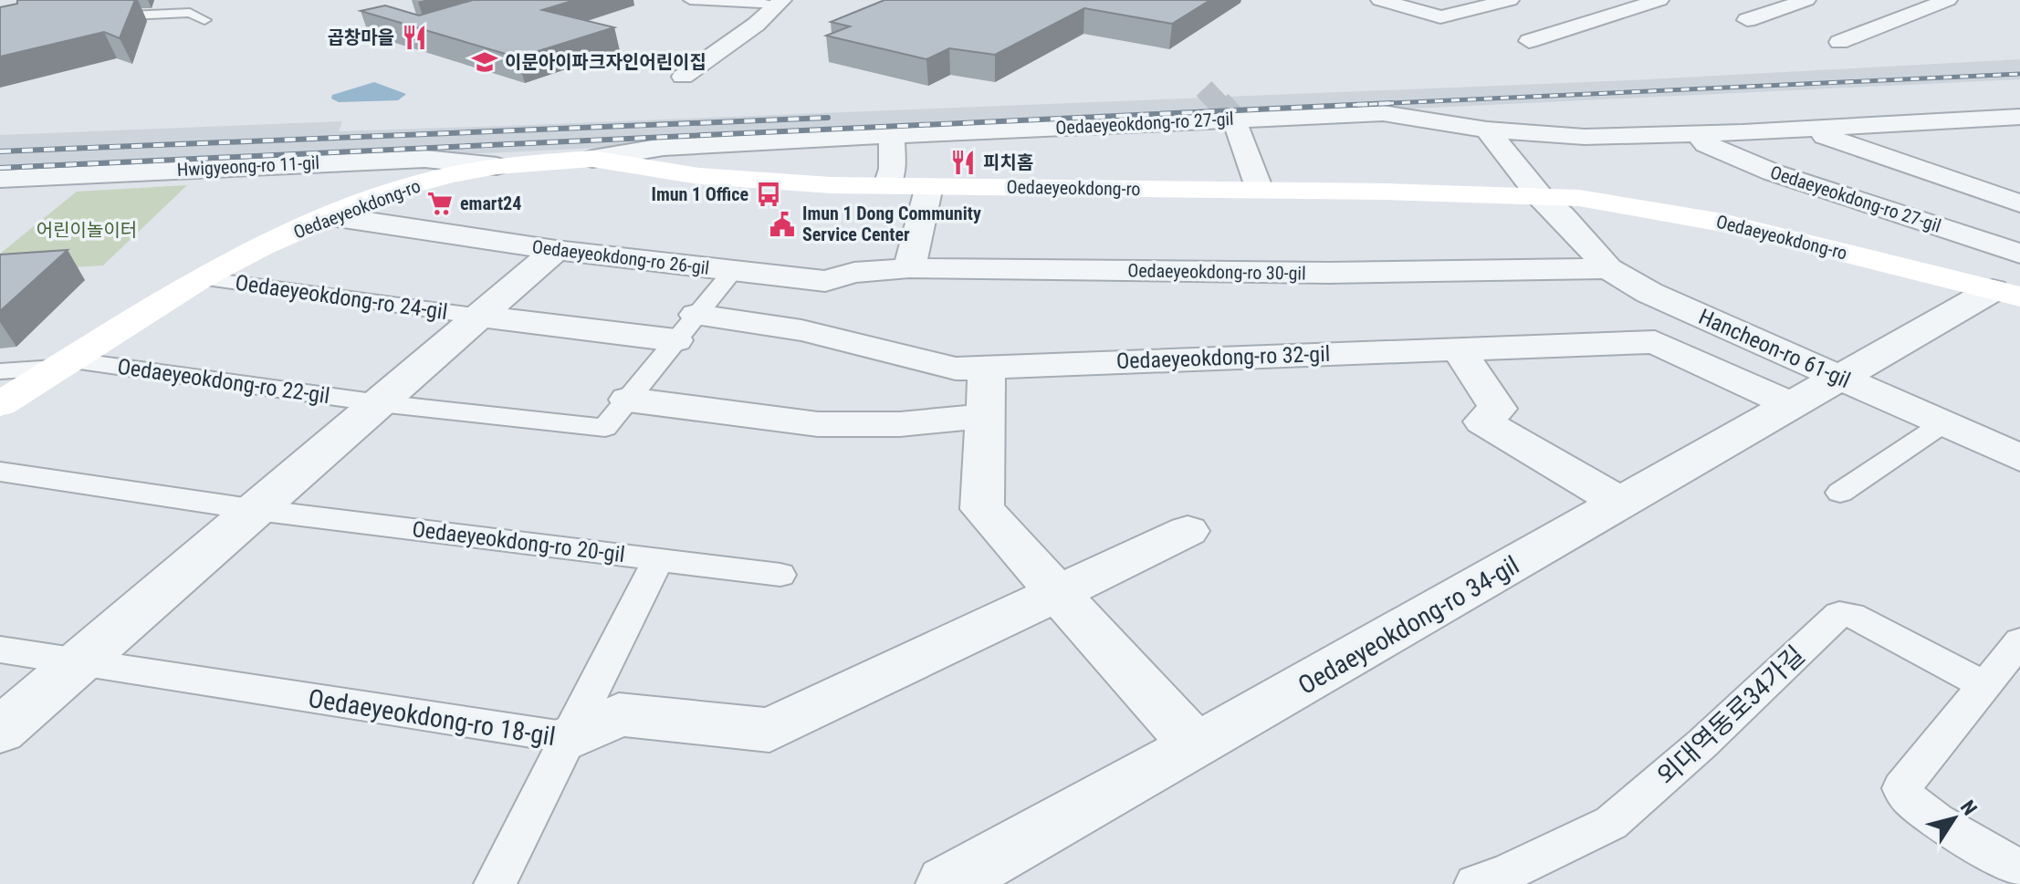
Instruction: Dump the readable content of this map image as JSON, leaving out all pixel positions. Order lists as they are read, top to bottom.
{
  "streets": {
    "street": [
      "Oedaeyeokdong-ro 27-gil",
      "Hwigyeong-ro 11-gil",
      "Oedaeyeokdong-ro",
      "Oedaeyeokdong-ro 26-gil",
      "Oedaeyeokdong-ro 30-gil",
      "Oedaeyeokdong-ro 24-gil",
      "Hancheon-ro 61-gil",
      "Oedaeyeokdong-ro 32-gil",
      "Oedaeyeokdong-ro 34-gil",
      "Oedaeyeokdong-ro 18-gil"
    ],
    "lane": ["Oedaeyeokdong-ro 22-gil", "Oedaeyeokdong-ro 20-gil", "외대역동로34가길"]
  },
  "crossings": [
    ["Oedaeyeokdong-ro 27-gil", "Oedaeyeokdong-ro"],
    ["Oedaeyeokdong-ro 27-gil", "Oedaeyeokdong-ro 34-gil"],
    ["Hwigyeong-ro 11-gil", "Oedaeyeokdong-ro"],
    ["Oedaeyeokdong-ro", "Oedaeyeokdong-ro 26-gil"],
    ["Oedaeyeokdong-ro", "Oedaeyeokdong-ro 24-gil"],
    ["Oedaeyeokdong-ro", "Oedaeyeokdong-ro 22-gil"],
    ["Oedaeyeokdong-ro", "Oedaeyeokdong-ro 34-gil"],
    ["Oedaeyeokdong-ro 26-gil", "Oedaeyeokdong-ro 30-gil"],
    ["Oedaeyeokdong-ro 26-gil", "Oedaeyeokdong-ro 22-gil"],
    ["Oedaeyeokdong-ro 30-gil", "Hancheon-ro 61-gil"],
    ["Oedaeyeokdong-ro 24-gil", "Oedaeyeokdong-ro 32-gil"],
    ["Oedaeyeokdong-ro 24-gil", "Oedaeyeokdong-ro 22-gil"],
    ["Hancheon-ro 61-gil", "Oedaeyeokdong-ro 34-gil"],
    ["Oedaeyeokdong-ro 32-gil", "Oedaeyeokdong-ro 22-gil"],
    ["Oedaeyeokdong-ro 32-gil", "Oedaeyeokdong-ro 34-gil"]
  ],
  "parks": ["어린이놀이터"],
  "places": {
    "restaurant": ["곱창마을", "피치홈"],
    "school or university": ["이문아이파크자인어린이집"],
    "bus stop": ["Imun 1 Office"],
    "supermarket": ["emart24"],
    "public building": ["Imun 1 Dong Community Service Center"]
  },
  "north": "top right"
}
